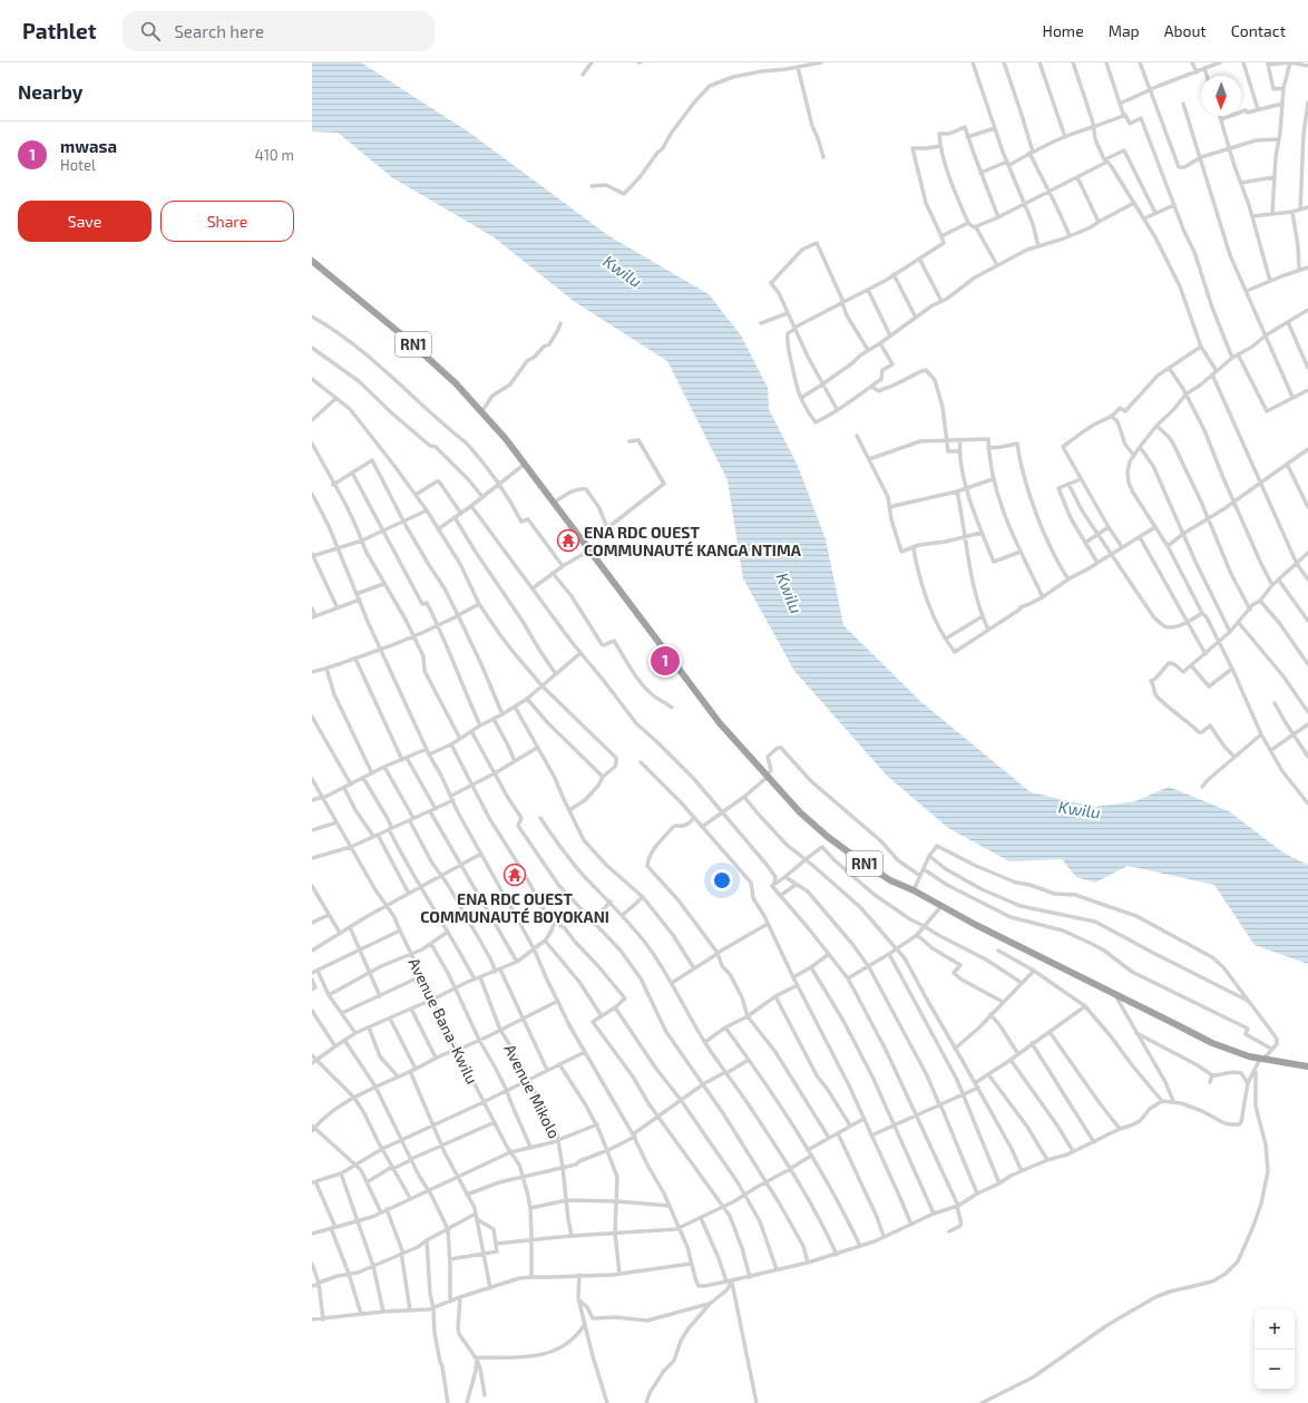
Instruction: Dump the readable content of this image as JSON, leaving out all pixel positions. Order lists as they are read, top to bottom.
{
  "streets": {
    "highway": ["RN1"],
    "street": ["Avenue Bana-Kwilu", "Avenue Mikolo"]
  },
  "water": ["Kwilu"],
  "places": {
    "temple": ["ENA RDC OUEST COMMUNAUTÉ KANGA NTIMA", "ENA RDC OUEST COMMUNAUTÉ BOYOKANI"]
  },
  "north": "bottom",
  "page": {
    "header": "Pathlet",
    "search": "Search here",
    "nav": [
      "Home",
      "Map",
      "About",
      "Contact"
    ],
    "heading": "Nearby",
    "list": [
      {
        "mark": "1",
        "name": "mwasa",
        "note": "Hotel",
        "value": "410 m"
      }
    ],
    "buttons": ["Save", "Share"],
    "pins": "1",
    "map_buttons": ["+", "−"]
  }
}
